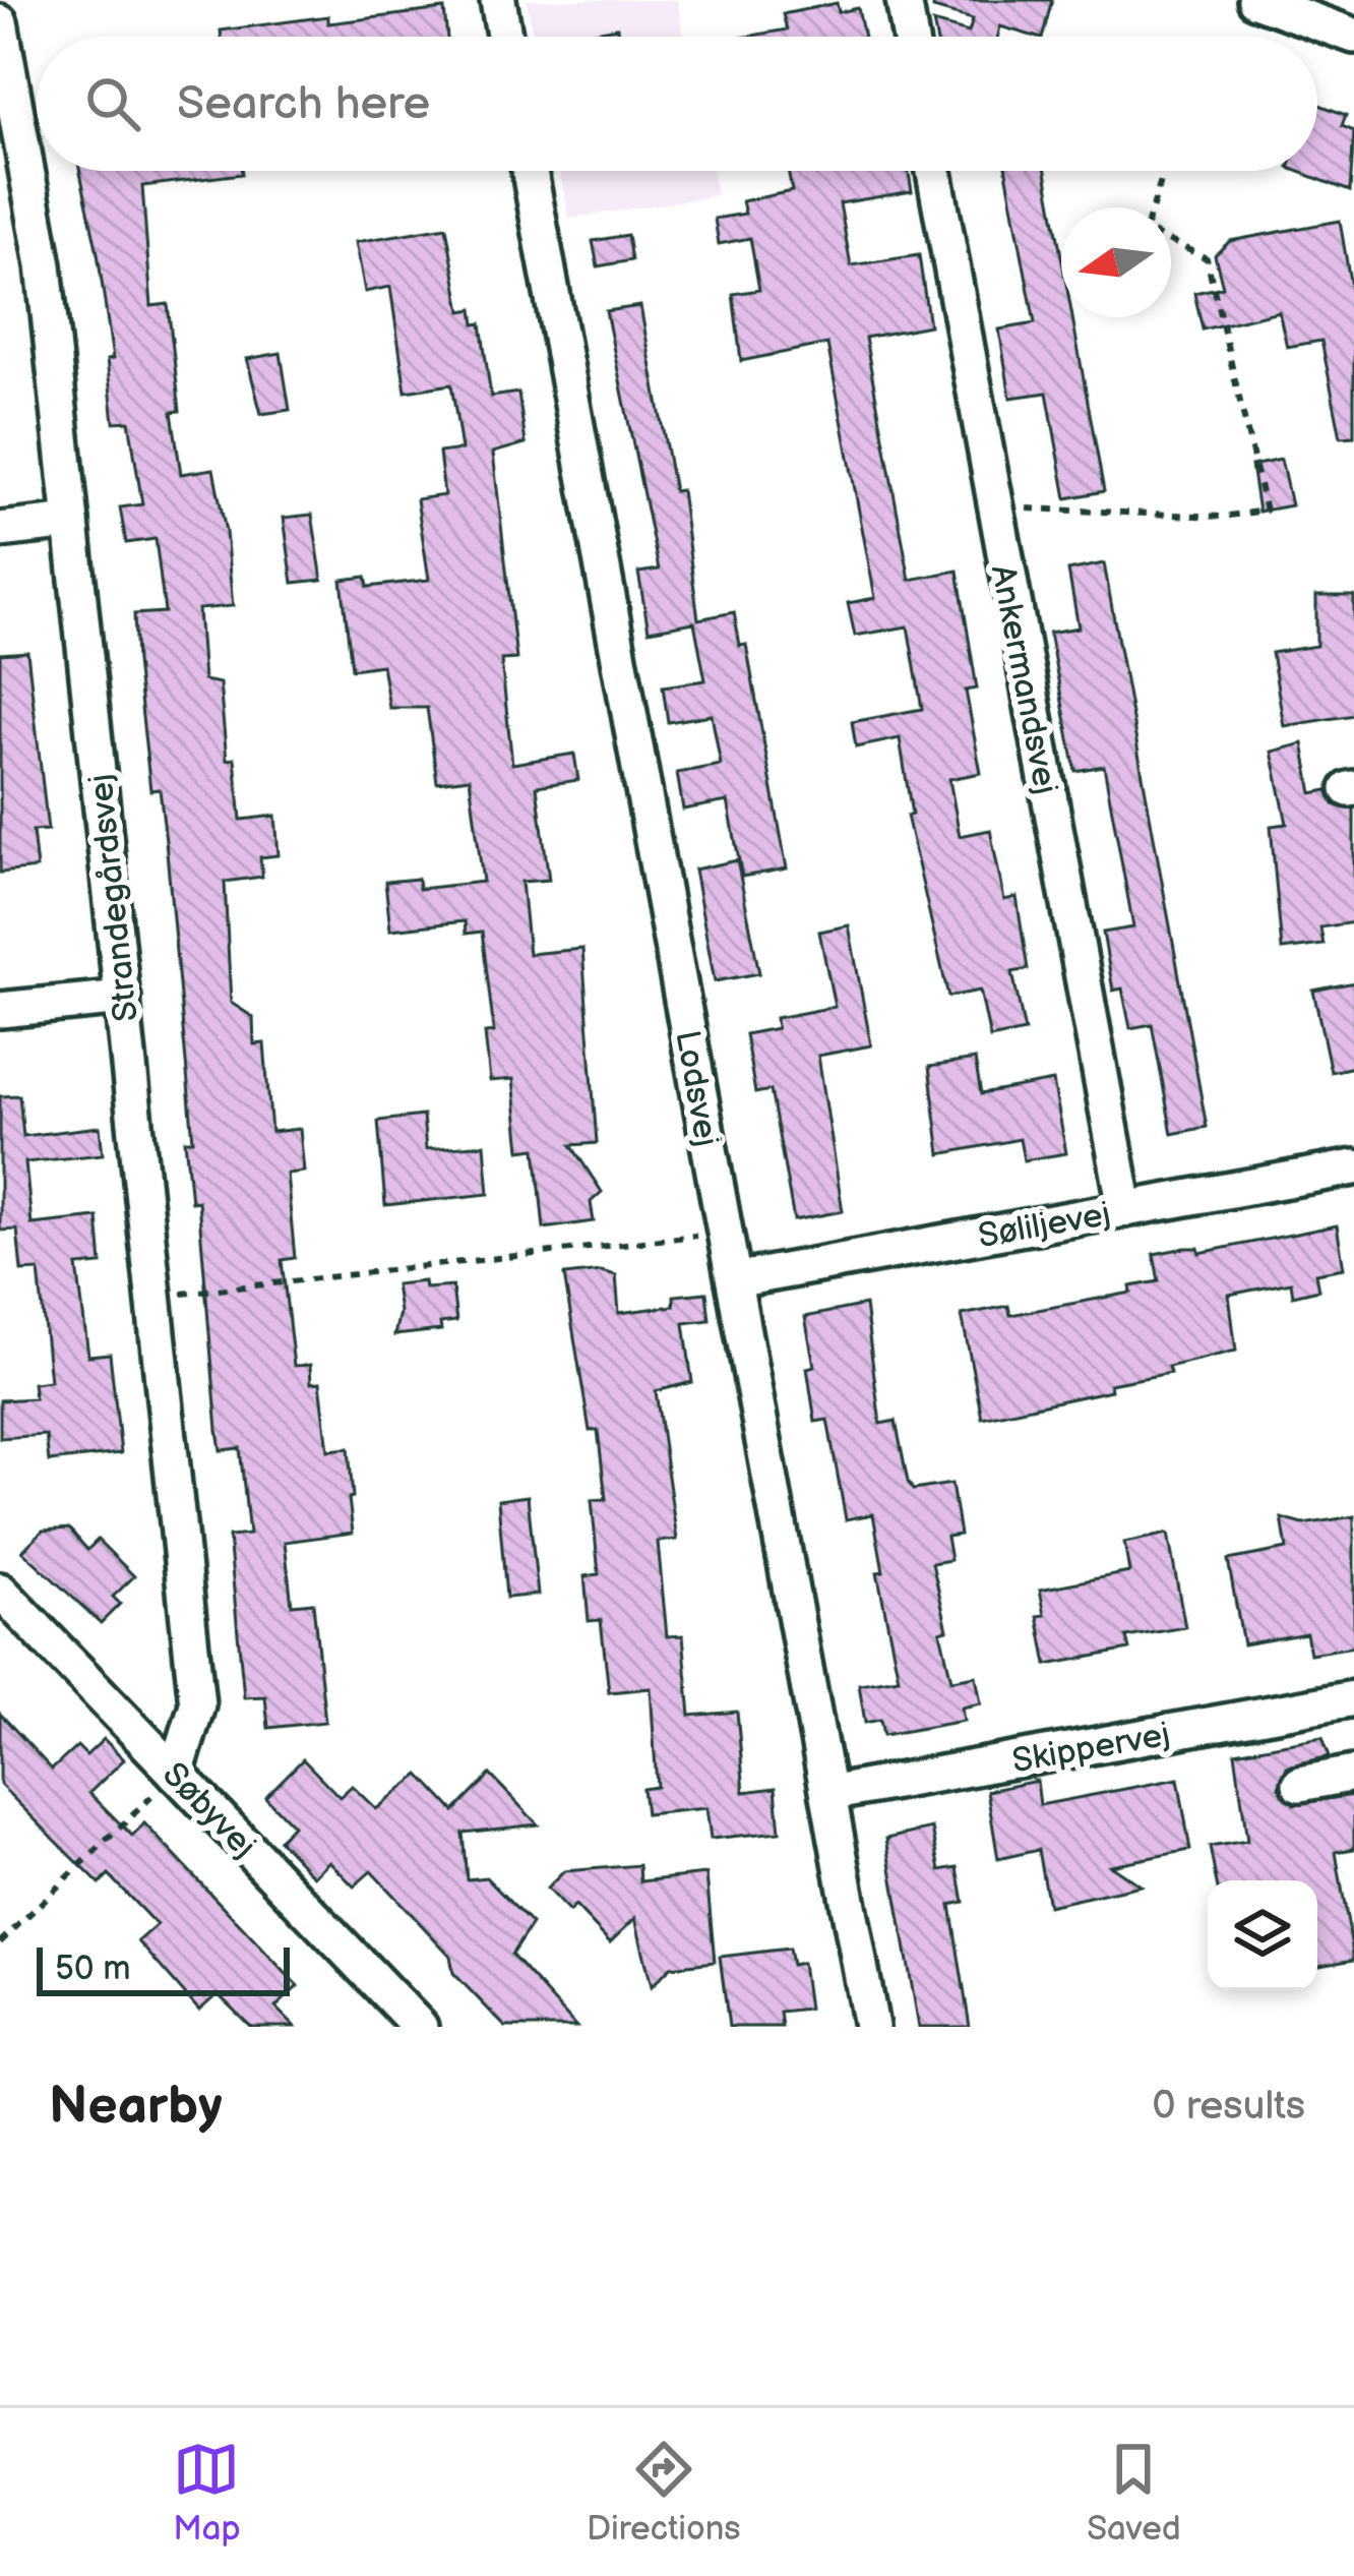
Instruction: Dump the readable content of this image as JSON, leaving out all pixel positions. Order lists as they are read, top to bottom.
{
  "streets": {
    "street": [
      "Ankermandsvej",
      "Strandegårdsvej",
      "Lodsvej",
      "Søliljevej",
      "Skippervej",
      "Søbyvej"
    ]
  },
  "crossings": [
    ["Ankermandsvej", "Søliljevej"],
    ["Strandegårdsvej", "Søbyvej"],
    ["Lodsvej", "Søliljevej"],
    ["Lodsvej", "Skippervej"]
  ],
  "scale_bar": "50 m",
  "north": "left",
  "page": {
    "search": "Search here",
    "scale": "50 m",
    "heading": ["Nearby", "0 results"],
    "nav": ["Map", "Directions", "Saved"]
  }
}
